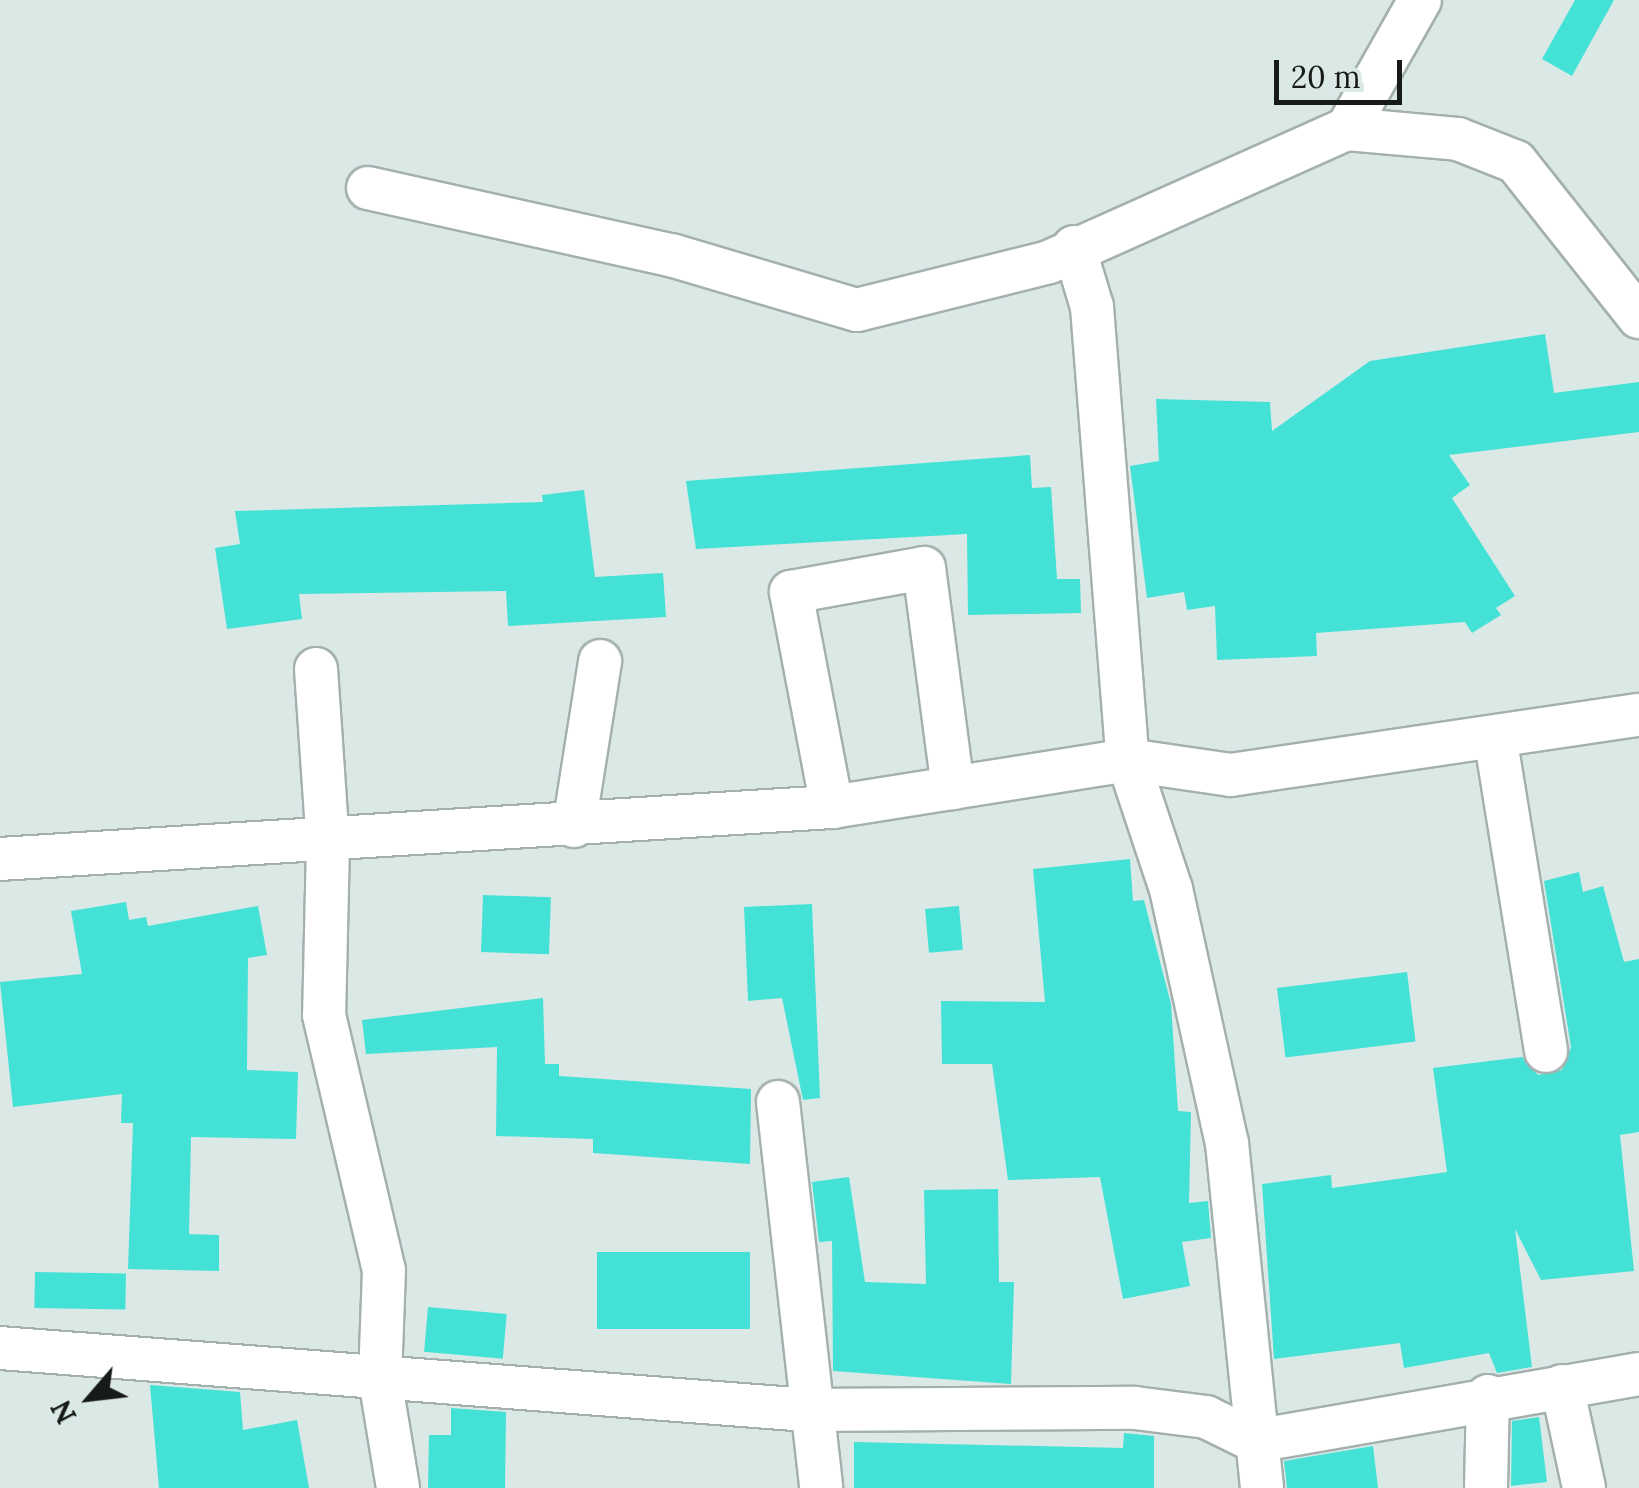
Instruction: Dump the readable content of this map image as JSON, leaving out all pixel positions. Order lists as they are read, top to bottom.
{
  "scale_bar": "20 m",
  "north": "bottom left"
}
